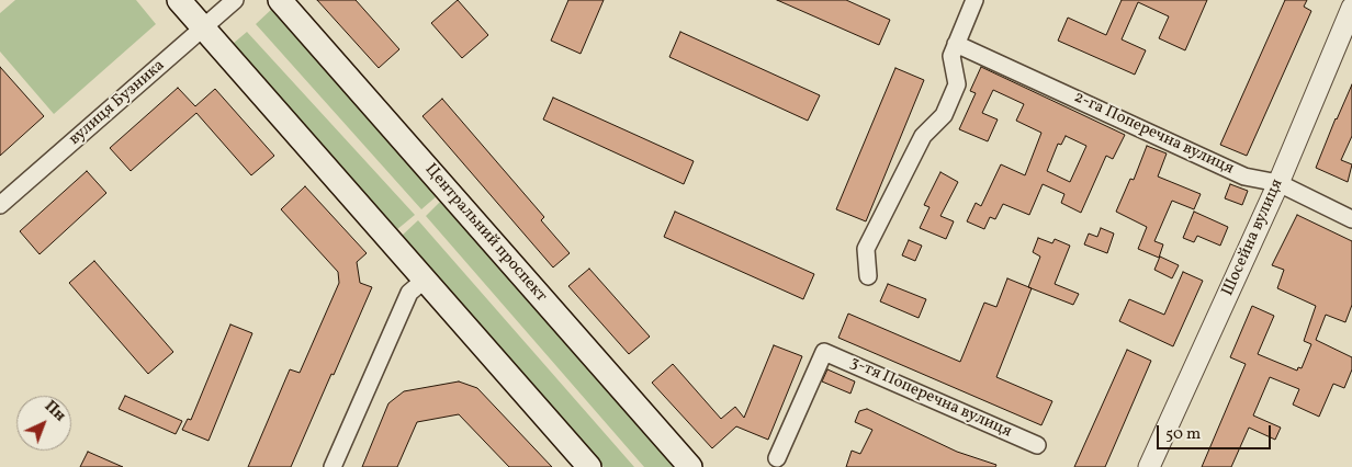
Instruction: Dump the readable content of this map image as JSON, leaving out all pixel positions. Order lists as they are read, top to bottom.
{
  "streets": {
    "main road": ["Центральний проспект"],
    "street": [
      "вулиця Бузника",
      "2-га Поперечна вулиця",
      "Шосейна вулиця",
      "3-тя Поперечна вулиця"
    ]
  },
  "crossings": [
    ["2-га Поперечна вулиця", "Шосейна вулиця"]
  ],
  "scale_bar": "50 m",
  "north": "top right"
}
